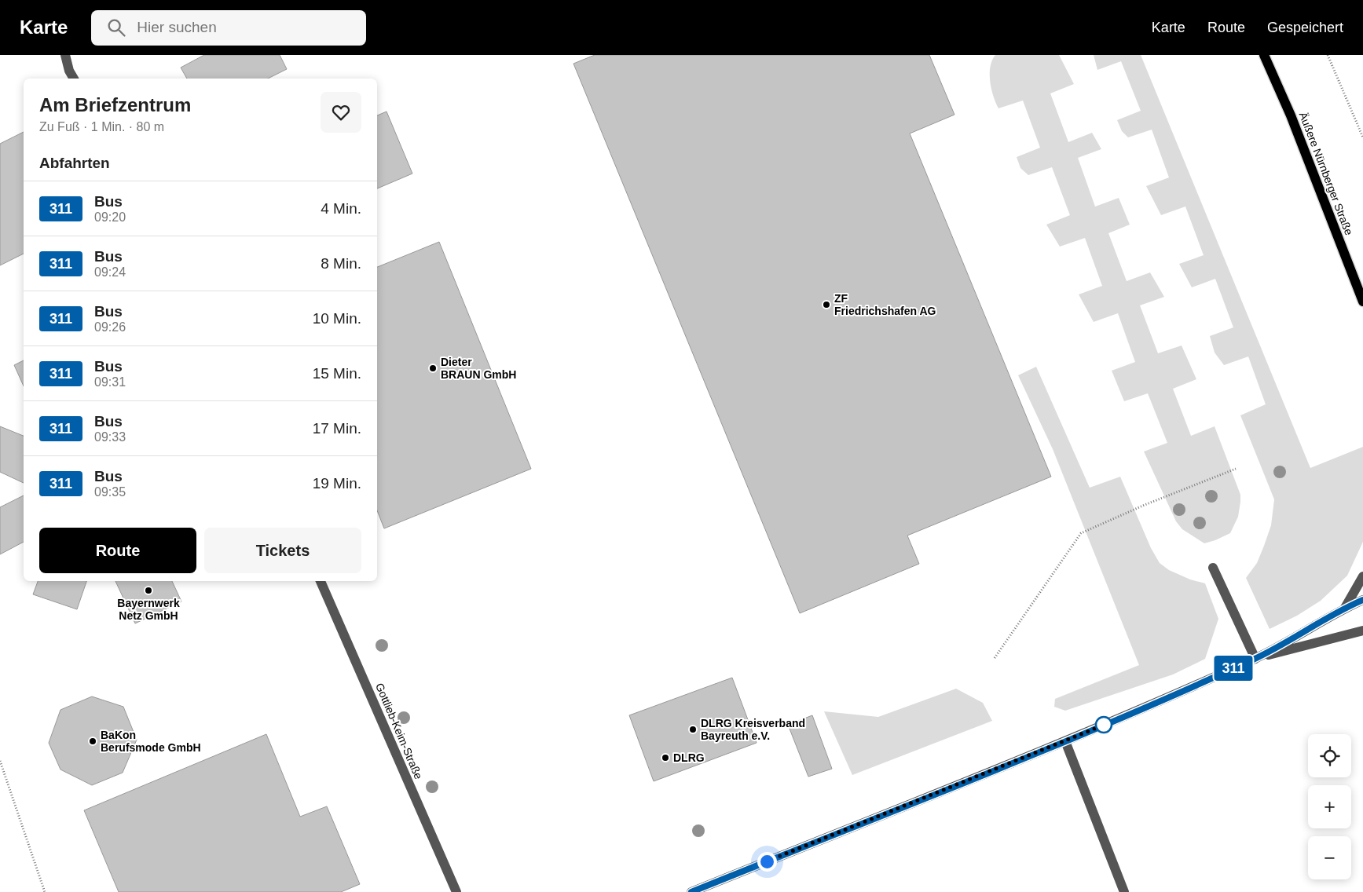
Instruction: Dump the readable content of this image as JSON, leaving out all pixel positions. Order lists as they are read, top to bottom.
{
  "streets": {
    "main road": ["Äußere Nürnberger Straße"],
    "street": ["Gottlieb-Keim-Straße"]
  },
  "places": [
    "ZF Friedrichshafen AG",
    "Dieter BRAUN GmbH",
    "Bayernwerk Netz GmbH",
    "DLRG Kreisverband Bayreuth e.V.",
    "BaKon Berufsmode GmbH",
    "DLRG"
  ],
  "lines": ["bus line 311"],
  "page": {
    "header": "Karte",
    "search": "Hier suchen",
    "nav": ["Karte", "Route", "Gespeichert"],
    "on_map": "311",
    "heading": [
      ["Am Briefzentrum", "Zu Fuß · 1 Min. · 80 m"],
      "Abfahrten"
    ],
    "list": [
      {
        "mark": "311",
        "name": "Bus",
        "note": "09:20",
        "value": "4 Min."
      },
      {
        "mark": "311",
        "name": "Bus",
        "note": "09:24",
        "value": "8 Min."
      },
      {
        "mark": "311",
        "name": "Bus",
        "note": "09:26",
        "value": "10 Min."
      },
      {
        "mark": "311",
        "name": "Bus",
        "note": "09:31",
        "value": "15 Min."
      },
      {
        "mark": "311",
        "name": "Bus",
        "note": "09:33",
        "value": "17 Min."
      },
      {
        "mark": "311",
        "name": "Bus",
        "note": "09:35",
        "value": "19 Min."
      }
    ],
    "buttons": ["Route", "Tickets"],
    "map_buttons": ["+", "−"]
  }
}
